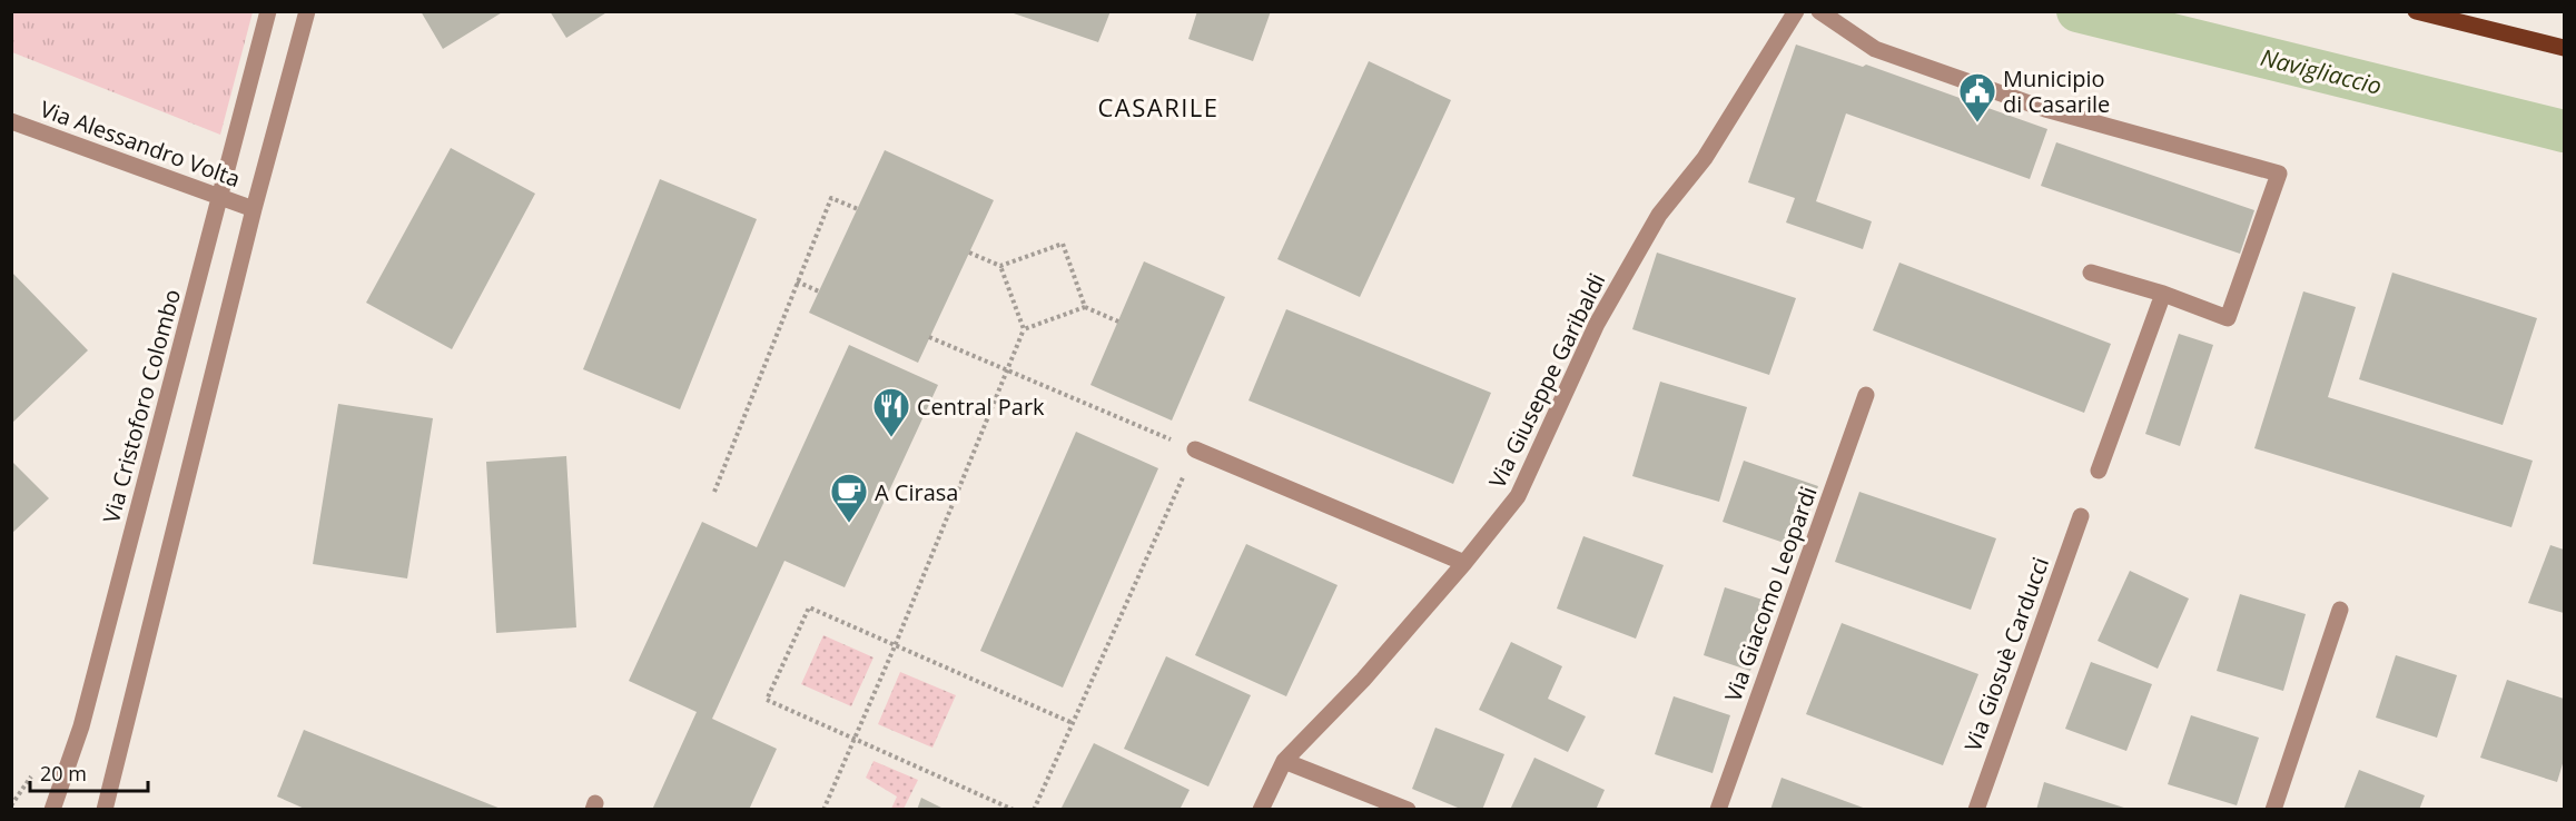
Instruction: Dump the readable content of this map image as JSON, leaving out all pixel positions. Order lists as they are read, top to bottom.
{
  "streets": {
    "street": [
      "Via Alessandro Volta",
      "Via Giuseppe Garibaldi",
      "Via Cristoforo Colombo",
      "Via Giacomo Leopardi",
      "Via Giosuè Carducci"
    ]
  },
  "crossings": [
    ["Via Alessandro Volta", "Via Cristoforo Colombo"]
  ],
  "districts": ["CASARILE"],
  "water": ["Navigliaccio"],
  "places": {
    "public building": ["Municipio di Casarile"],
    "restaurant": ["Central Park"],
    "cafe": ["A Cirasa"]
  },
  "scale_bar": "20 m"
}
